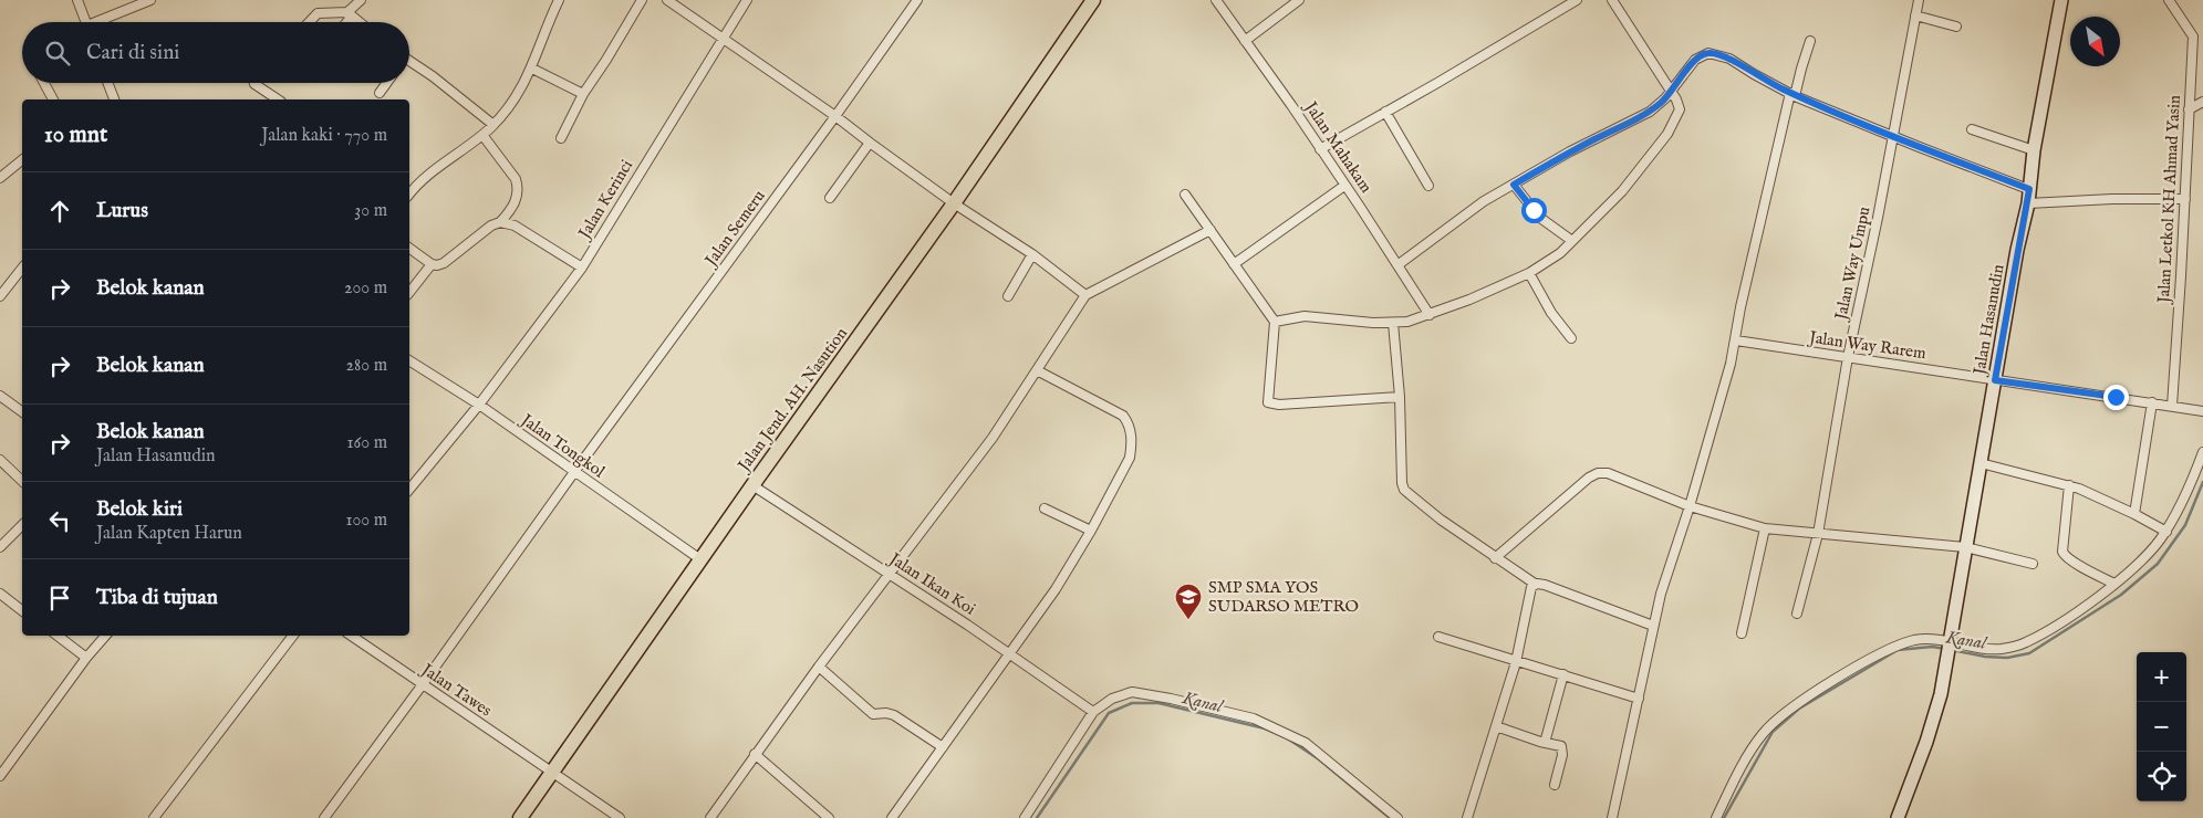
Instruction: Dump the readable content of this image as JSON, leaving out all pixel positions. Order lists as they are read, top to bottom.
{
  "streets": {
    "highway": ["Jalan Jend. AH. Nasution"],
    "main road": ["Jalan Hasanudin"],
    "street": [
      "Jalan Mahakam",
      "Jalan Kerinci",
      "Jalan Letkol KH Ahmad Yasin",
      "Jalan Semeru",
      "Jalan Way Umpu",
      "Jalan Way Rarem",
      "Jalan Tongkol",
      "Jalan Ikan Koi",
      "Jalan Tawes"
    ]
  },
  "crossings": [
    ["Jalan Kerinci", "Jalan Tongkol"],
    ["Jalan Letkol KH Ahmad Yasin", "Jalan Way Rarem"],
    ["Jalan Semeru", "Jalan Tongkol"],
    ["Jalan Semeru", "Jalan Tawes"],
    ["Jalan Way Umpu", "Jalan Way Rarem"],
    ["Jalan Hasanudin", "Jalan Way Rarem"],
    ["Jalan Jend. AH. Nasution", "Jalan Tongkol"],
    ["Jalan Jend. AH. Nasution", "Jalan Ikan Koi"],
    ["Jalan Jend. AH. Nasution", "Jalan Tawes"]
  ],
  "water": ["Kanal"],
  "places": {
    "school or university": ["SMP SMA YOS SUDARSO METRO"]
  },
  "north": "bottom right",
  "page": {
    "search": "Cari di sini",
    "heading": ["10 mnt", "Jalan kaki · 770 m"],
    "list": [
      ["Lurus", "30 m"],
      ["Belok kanan", "200 m"],
      ["Belok kanan", "280 m"],
      ["Belok kanan", "Jalan Hasanudin", "160 m"],
      ["Belok kiri", "Jalan Kapten Harun", "100 m"],
      "Tiba di tujuan"
    ],
    "map_buttons": ["+", "−"]
  }
}
